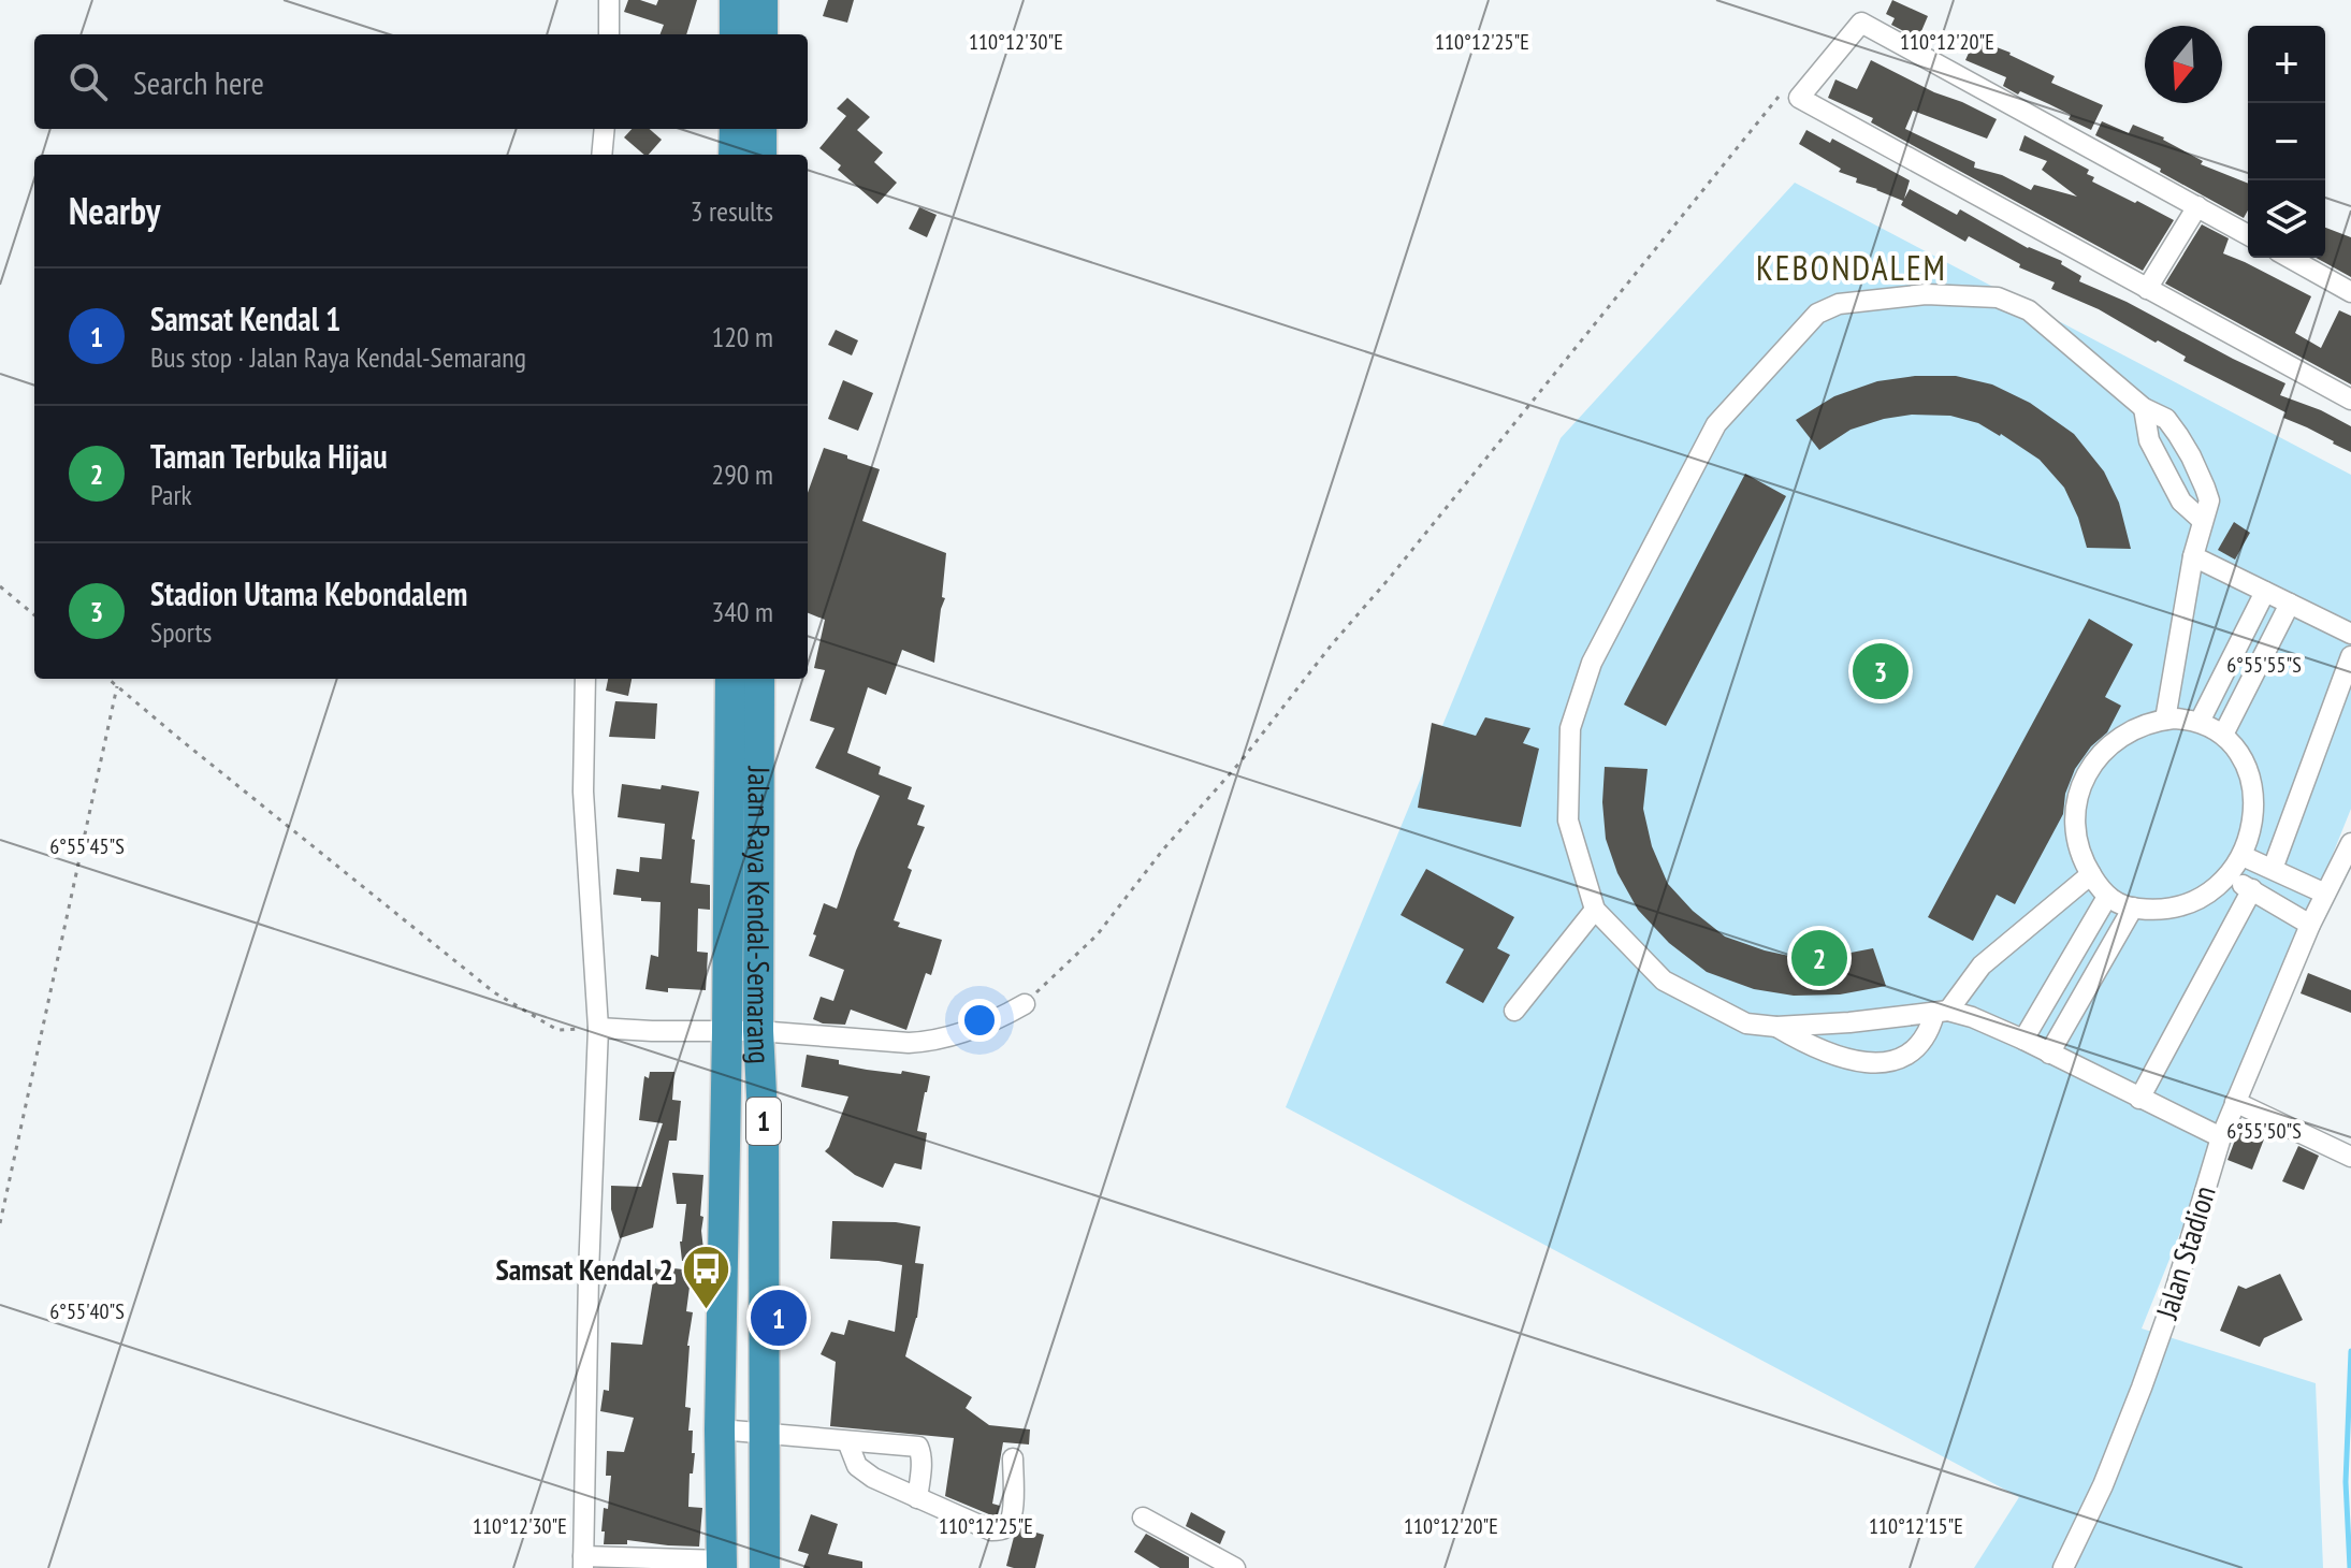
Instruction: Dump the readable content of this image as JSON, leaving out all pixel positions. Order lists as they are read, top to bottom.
{
  "streets": {
    "highway": ["Jalan Raya Kendal-Semarang", "1"],
    "street": ["Jalan Stadion"]
  },
  "districts": ["KEBONDALEM"],
  "places": {
    "bus stop": ["Samsat Kendal 2"]
  },
  "north": "bottom",
  "page": {
    "map_buttons": ["+", "−"],
    "search": "Search here",
    "heading": ["Nearby", "3 results"],
    "list": [
      {
        "mark": "1",
        "name": "Samsat Kendal 1",
        "note": "Bus stop · Jalan Raya Kendal-Semarang",
        "value": "120 m"
      },
      {
        "mark": "2",
        "name": "Taman Terbuka Hijau",
        "note": "Park",
        "value": "290 m"
      },
      {
        "mark": "3",
        "name": "Stadion Utama Kebondalem",
        "note": "Sports",
        "value": "340 m"
      }
    ],
    "pins": ["3", "2", "1"]
  },
  "coordinates": [
    "110°12'30\"E",
    "110°12'25\"E",
    "110°12'20\"E",
    "6°55'55\"S",
    "6°55'45\"S",
    "6°55'50\"S",
    "6°55'40\"S",
    "110°12'15\"E"
  ]
}
